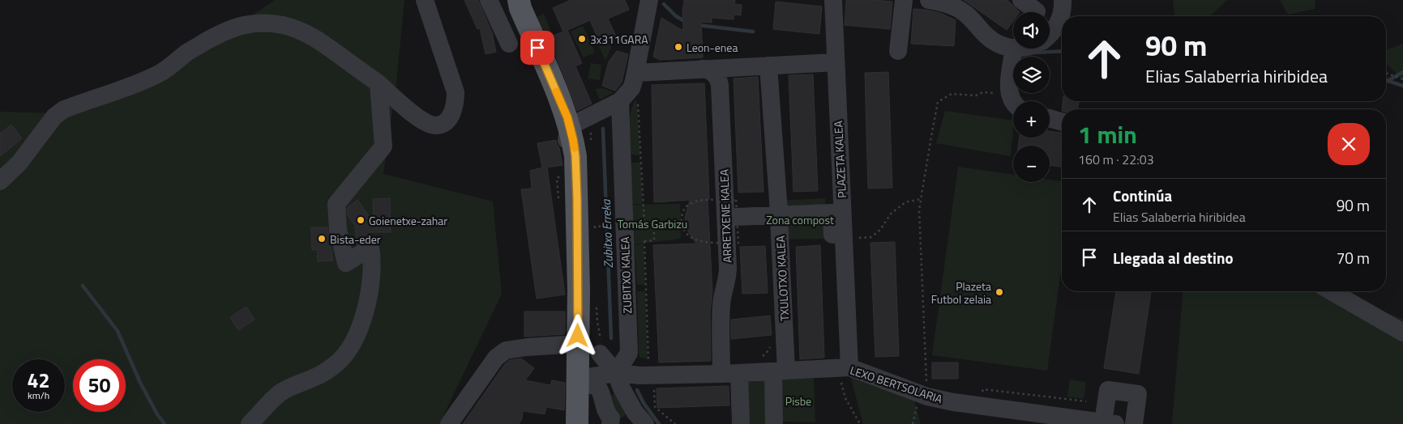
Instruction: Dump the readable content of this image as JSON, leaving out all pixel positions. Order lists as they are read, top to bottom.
{
  "streets": {
    "street": [
      "PLAZETA KALEA",
      "ARRETXENE KALEA",
      "ZUBITXO KALEA",
      "TXULOTXO KALEA",
      "LEXO BERTSOLARIA"
    ]
  },
  "crossings": [
    ["PLAZETA KALEA", "LEXO BERTSOLARIA"],
    ["ARRETXENE KALEA", "LEXO BERTSOLARIA"],
    ["ZUBITXO KALEA", "LEXO BERTSOLARIA"],
    ["TXULOTXO KALEA", "LEXO BERTSOLARIA"]
  ],
  "water": ["Zubitxo Erreka"],
  "parks": ["Zona compost", "Tomás Garbizu", "Pisbe"],
  "places": [
    "3x311GARA",
    "Leon-enea",
    "Goienetxe-zahar",
    "Bista-eder",
    "Plazeta Futbol zelaia"
  ],
  "page": {
    "map_buttons": ["+", "−"],
    "turn": ["90 m", "Elias Salaberria hiribidea"],
    "heading": ["1 min", "160 m · 22:03"],
    "list": [
      {
        "name": "Continúa",
        "note": "Elias Salaberria hiribidea",
        "value": "90 m"
      },
      {
        "name": "Llegada al destino",
        "value": "70 m"
      }
    ],
    "speed": "42 km/h",
    "limit": "50"
  }
}
